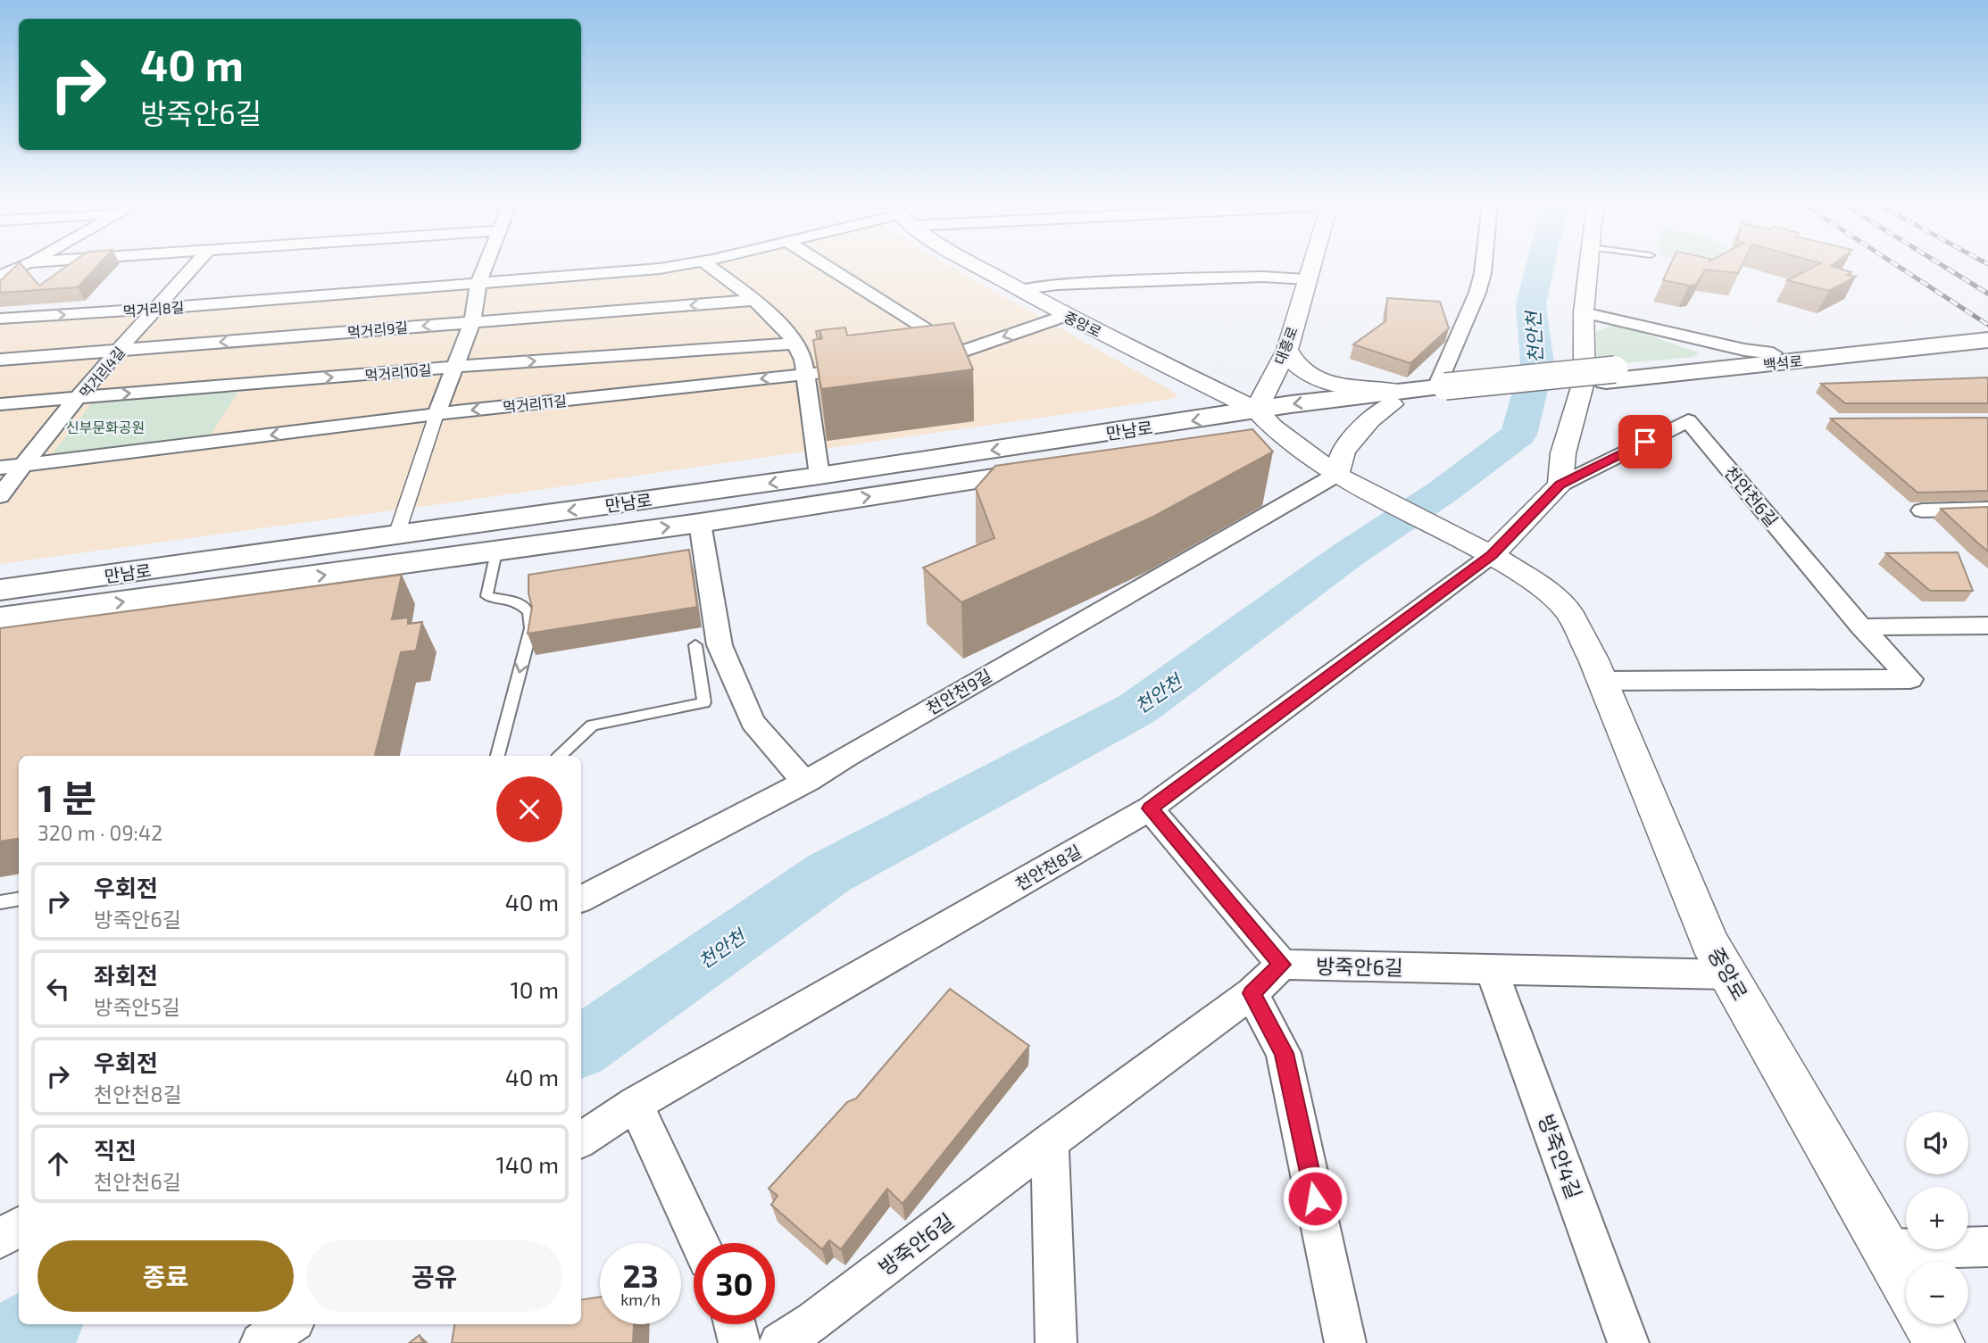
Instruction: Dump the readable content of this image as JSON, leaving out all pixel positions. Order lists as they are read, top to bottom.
{
  "streets": {
    "main road": ["백석로", "만남로"],
    "street": [
      "먹거리8길",
      "중앙로",
      "먹거리9길",
      "대흥로",
      "먹거리4길",
      "먹거리10길",
      "먹거리11길",
      "천안천6길",
      "천안천9길",
      "천안천8길",
      "방죽안6길",
      "방죽안4길"
    ]
  },
  "crossings": [
    ["먹거리8길", "먹거리4길"],
    ["중앙로", "대흥로"],
    ["중앙로", "만남로"],
    ["중앙로", "천안천6길"],
    ["중앙로", "천안천9길"],
    ["중앙로", "천안천8길"],
    ["중앙로", "방죽안6길"],
    ["먹거리9길", "먹거리4길"],
    ["대흥로", "만남로"],
    ["먹거리4길", "먹거리10길"],
    ["먹거리4길", "먹거리11길"],
    ["천안천6길", "천안천8길"],
    ["방죽안6길", "방죽안4길"]
  ],
  "one_way": ["먹거리9길", "먹거리10길", "먹거리11길"],
  "water": ["천안천"],
  "parks": ["신부문화공원"],
  "page": {
    "turn": ["40 m", "방죽안6길"],
    "heading": ["1 분", "320 m · 09:42"],
    "list": [
      {
        "name": "우회전",
        "note": "방죽안6길",
        "value": "40 m"
      },
      {
        "name": "좌회전",
        "note": "방죽안5길",
        "value": "10 m"
      },
      {
        "name": "우회전",
        "note": "천안천8길",
        "value": "40 m"
      },
      {
        "name": "직진",
        "note": "천안천6길",
        "value": "140 m"
      }
    ],
    "map_buttons": ["+", "−"],
    "buttons": ["종료", "공유"],
    "speed": "23 km/h",
    "limit": "30"
  }
}
